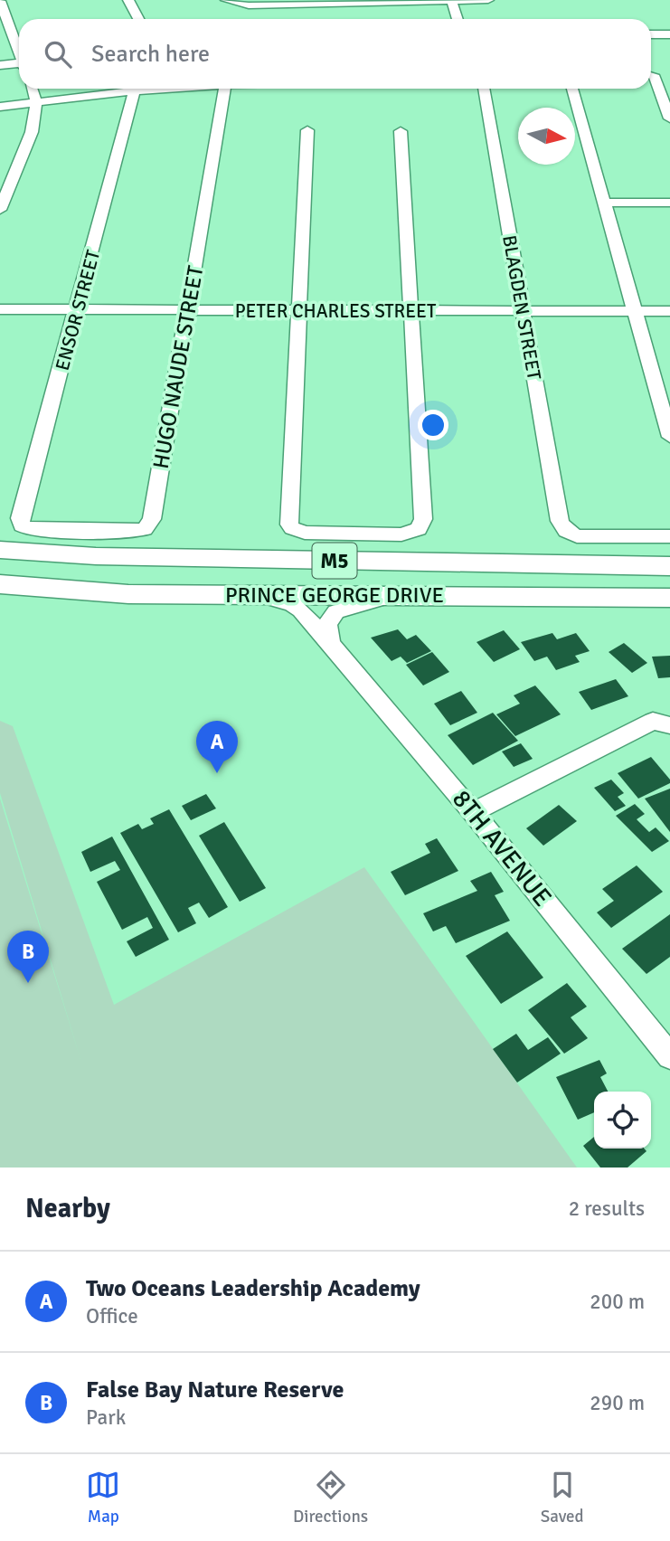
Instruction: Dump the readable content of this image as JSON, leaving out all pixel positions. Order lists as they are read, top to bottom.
{
  "streets": {
    "main road": ["M5", "PRINCE GEORGE DRIVE"],
    "street": [
      "BLAGDEN STREET",
      "ENSOR STREET",
      "PETER CHARLES STREET",
      "HUGO NAUDE STREET",
      "8TH AVENUE"
    ]
  },
  "crossings": [
    ["BLAGDEN STREET", "PETER CHARLES STREET"],
    ["ENSOR STREET", "PETER CHARLES STREET"],
    ["ENSOR STREET", "HUGO NAUDE STREET"],
    ["PETER CHARLES STREET", "HUGO NAUDE STREET"],
    ["PRINCE GEORGE DRIVE", "8TH AVENUE"]
  ],
  "north": "right",
  "page": {
    "search": "Search here",
    "pins": ["A", "B"],
    "heading": ["Nearby", "2 results"],
    "list": [
      {
        "mark": "A",
        "name": "Two Oceans Leadership Academy",
        "note": "Office",
        "value": "200 m"
      },
      {
        "mark": "B",
        "name": "False Bay Nature Reserve",
        "note": "Park",
        "value": "290 m"
      }
    ],
    "nav": ["Map", "Directions", "Saved"]
  }
}
